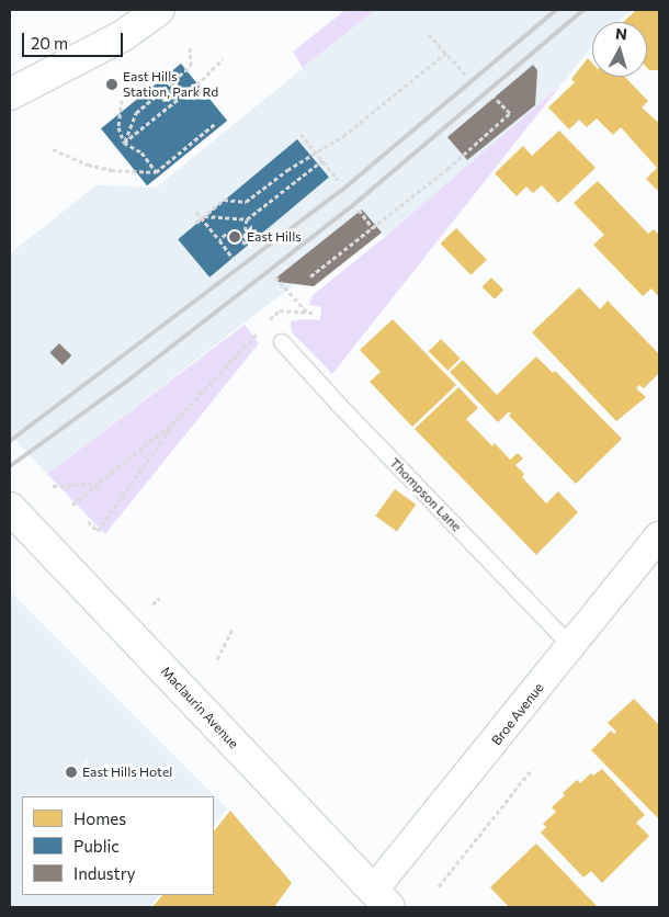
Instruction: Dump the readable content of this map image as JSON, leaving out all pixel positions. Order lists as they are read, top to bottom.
{
  "streets": {
    "street": ["Maclaurin Avenue", "Broe Avenue"],
    "lane": ["Thompson Lane"]
  },
  "crossings": [
    ["Thompson Lane", "Broe Avenue"],
    ["Maclaurin Avenue", "Broe Avenue"]
  ],
  "places": ["East Hills Station, Park Rd", "East Hills", "East Hills Hotel"],
  "legend": ["Homes", "Public", "Industry"],
  "scale_bar": "20 m",
  "north": "top"
}
